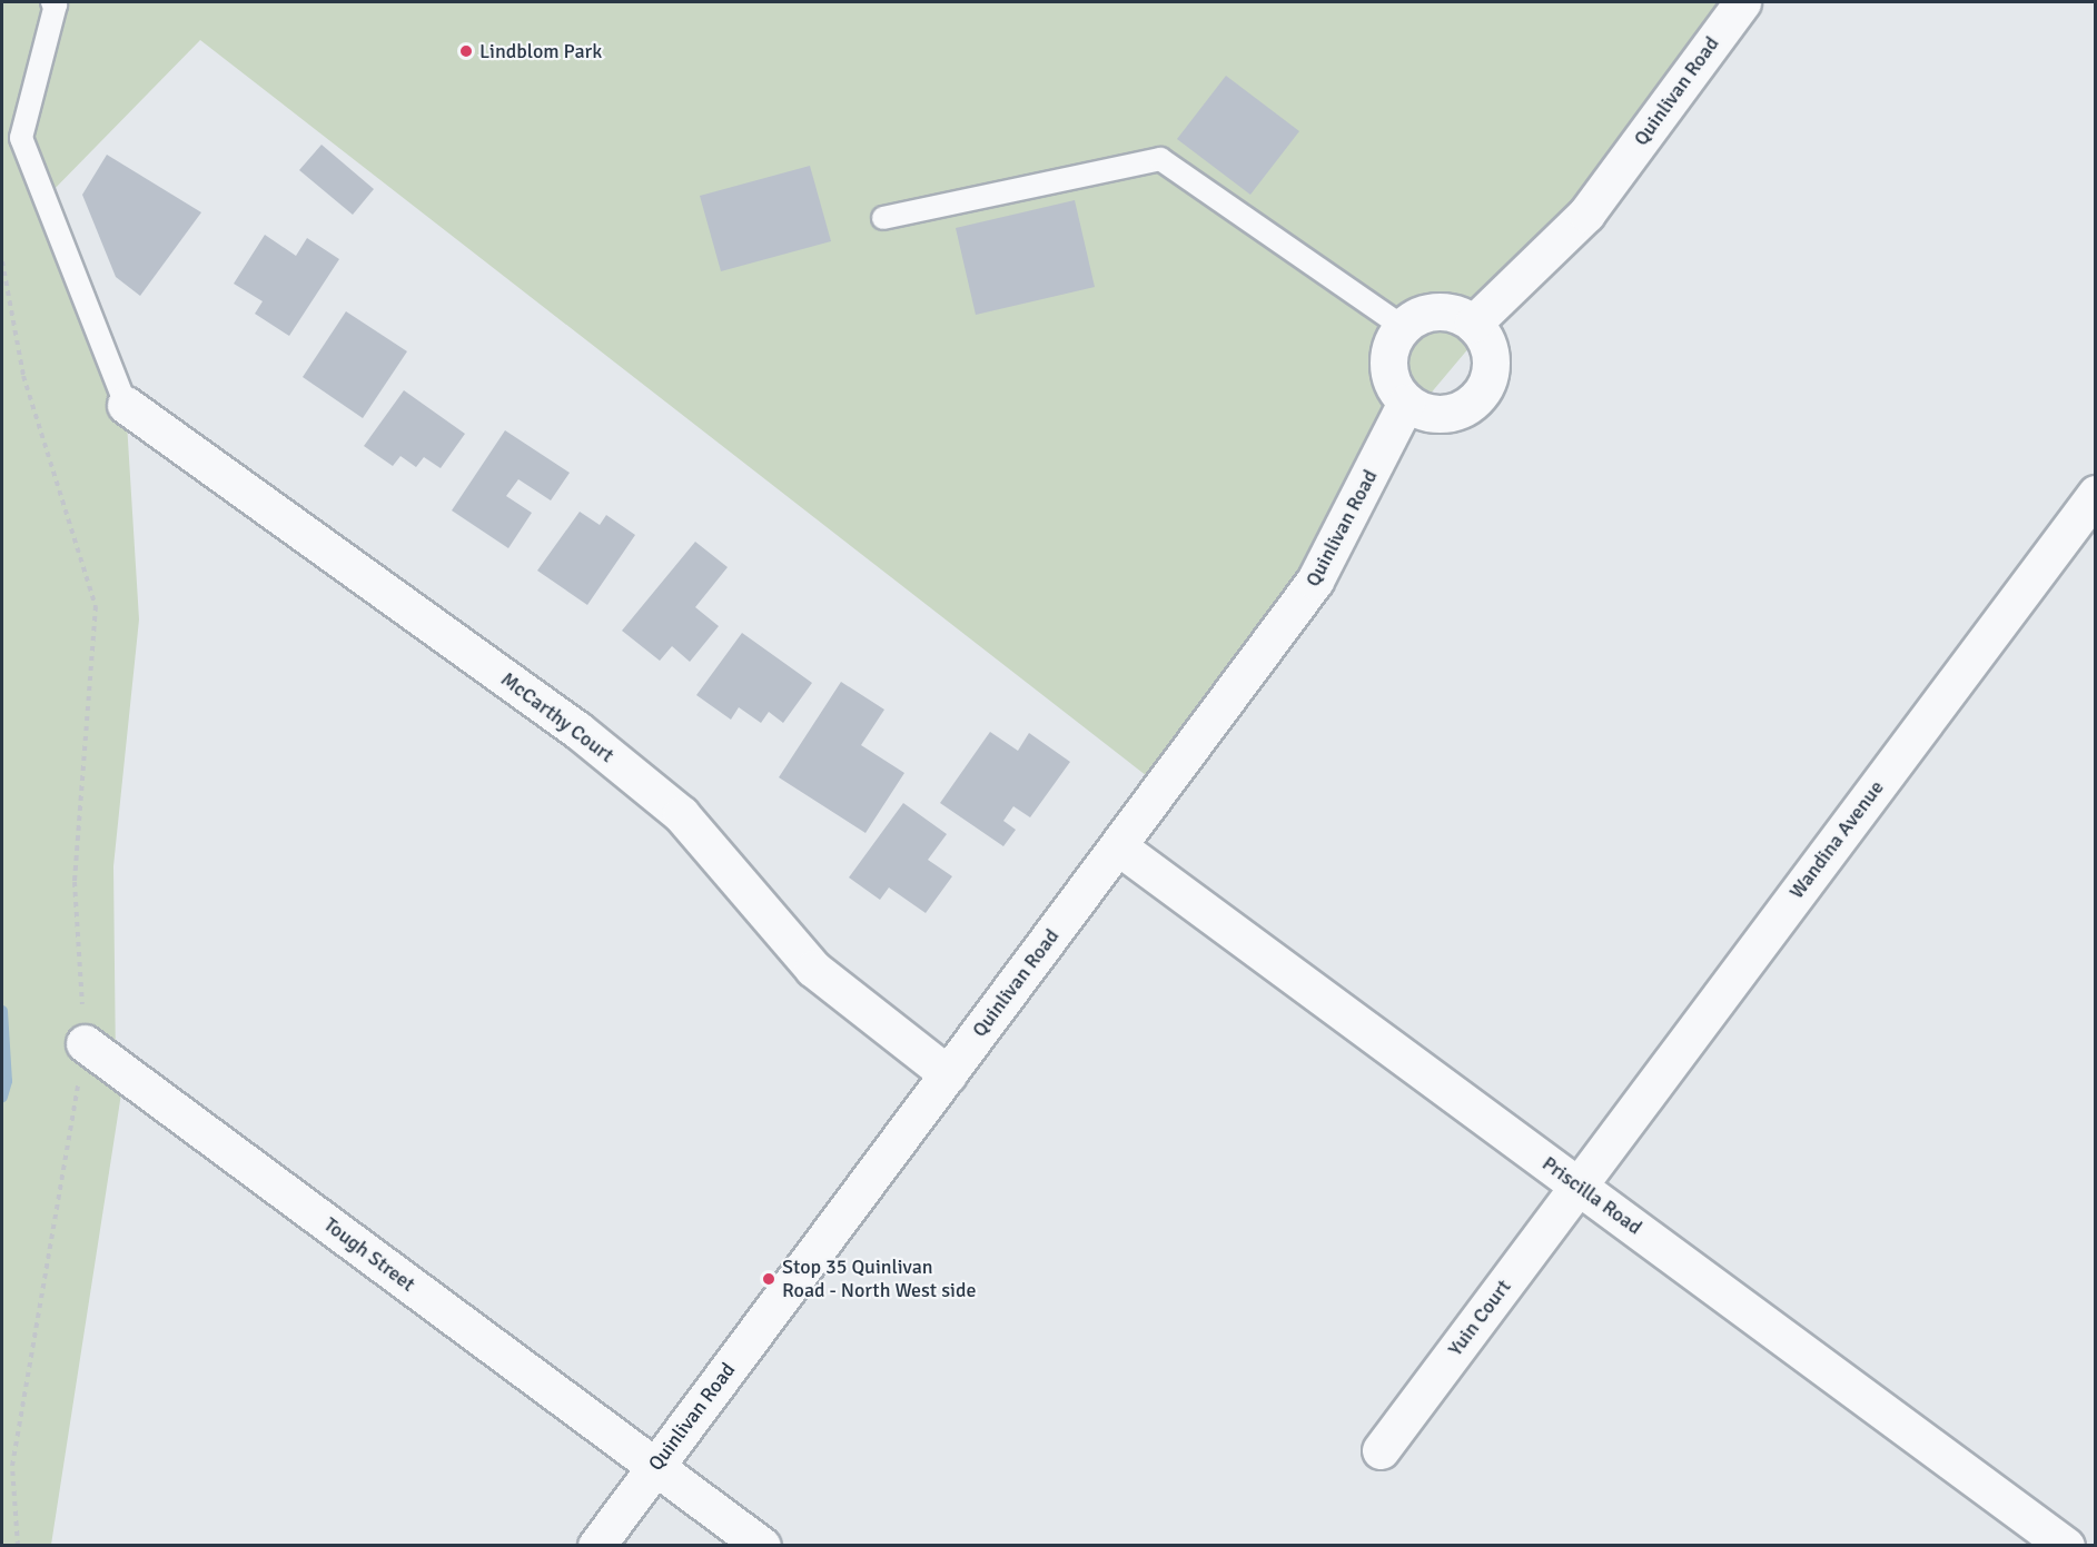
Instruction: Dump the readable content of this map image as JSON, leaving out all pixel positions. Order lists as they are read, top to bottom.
{
  "streets": {
    "street": [
      "Quinlivan Road",
      "McCarthy Court",
      "Wandina Avenue",
      "Priscilla Road",
      "Tough Street",
      "Yuin Court"
    ]
  },
  "crossings": [
    ["Quinlivan Road", "McCarthy Court"],
    ["Quinlivan Road", "Priscilla Road"],
    ["Quinlivan Road", "Tough Street"],
    ["Wandina Avenue", "Priscilla Road"],
    ["Wandina Avenue", "Yuin Court"],
    ["Priscilla Road", "Yuin Court"]
  ],
  "places": ["Lindblom Park", "Stop 35 Quinlivan Road - North West side"]
}
